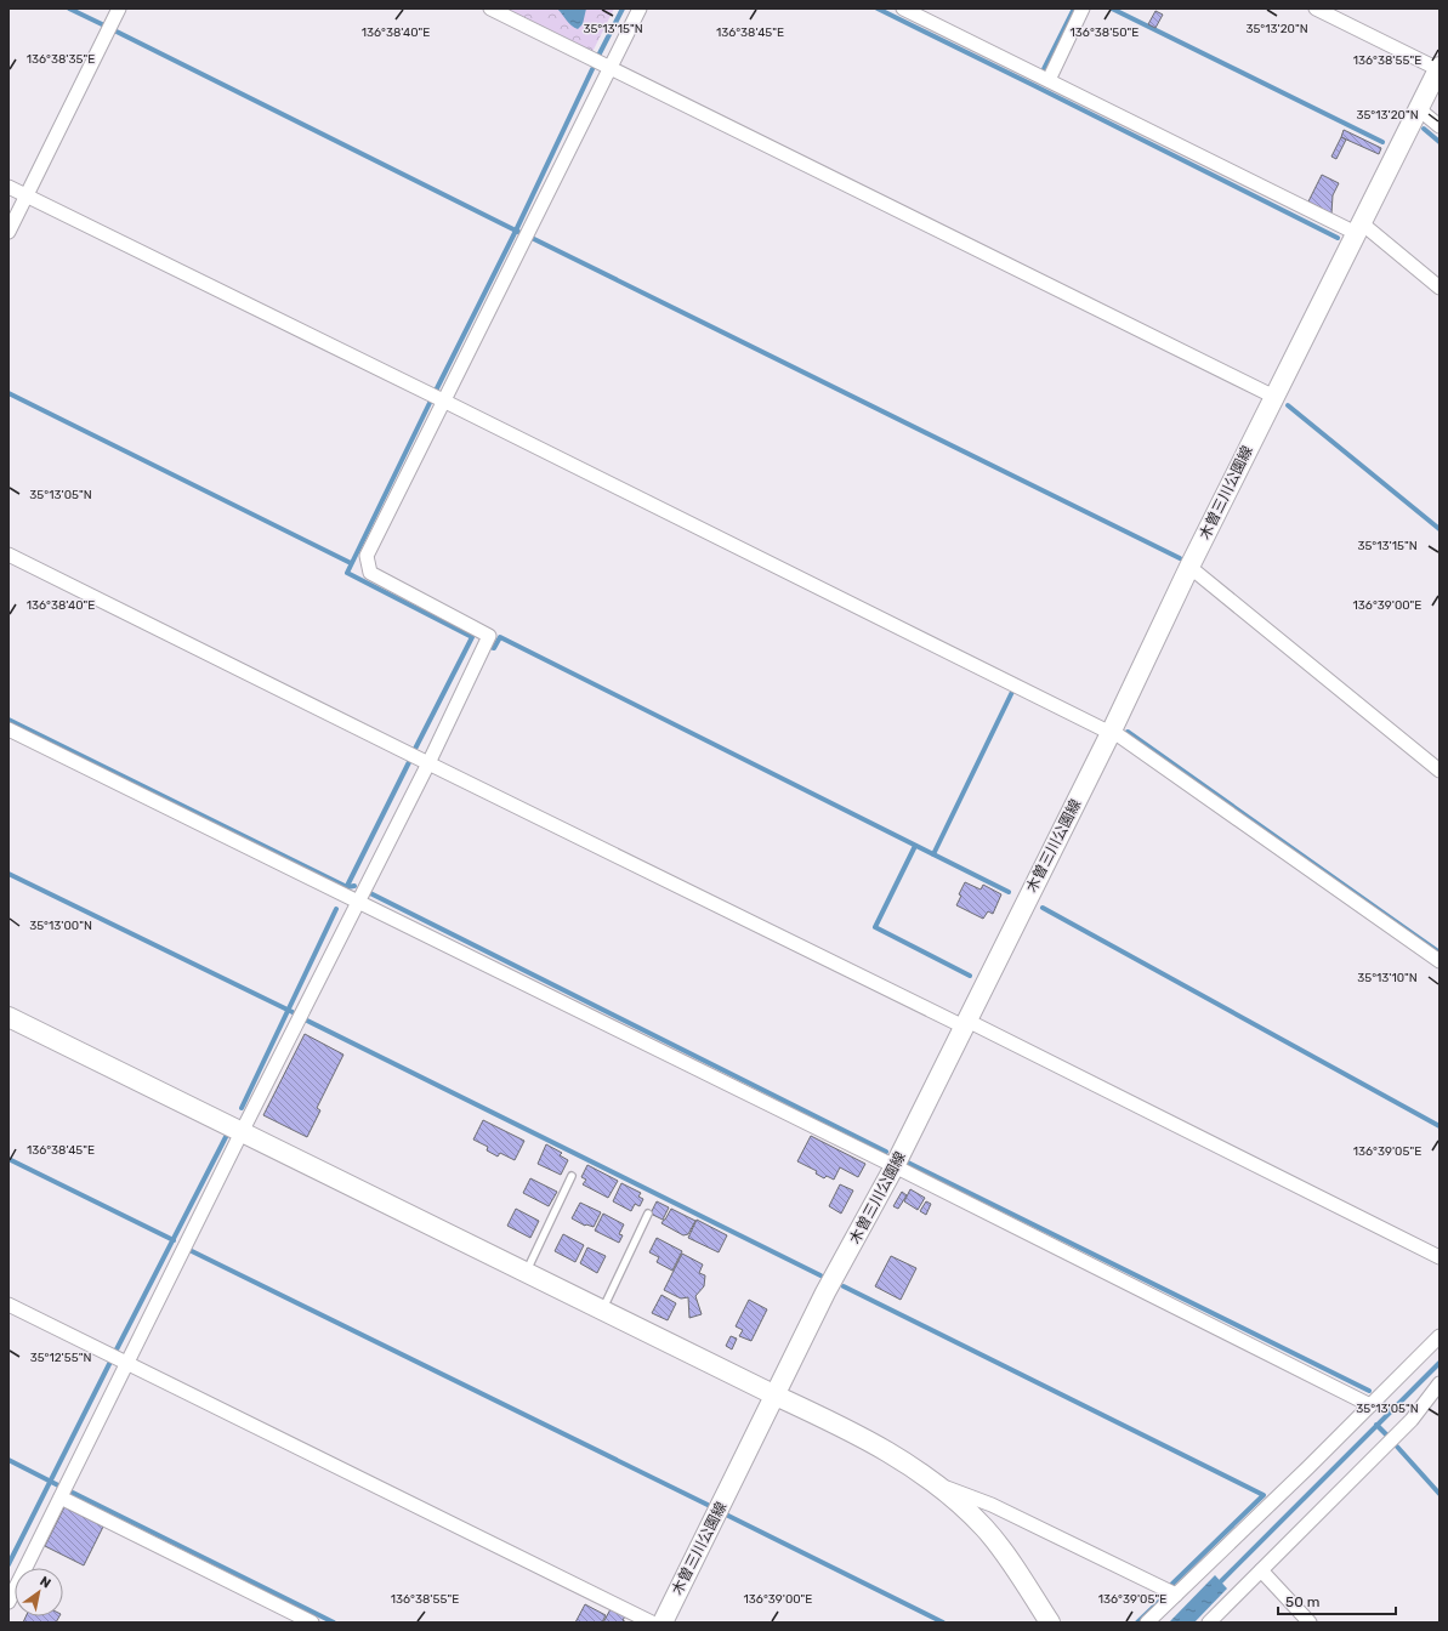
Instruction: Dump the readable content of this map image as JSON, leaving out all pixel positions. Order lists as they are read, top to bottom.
{
  "streets": {
    "main road": ["木曽三川公園線"]
  },
  "scale_bar": "50 m",
  "north": "top right",
  "coordinates": [
    "35°13'15\"N",
    "35°13'20\"N",
    "136°38'40\"E",
    "136°38'45\"E",
    "136°38'50\"E",
    "136°38'35\"E",
    "136°38'55\"E",
    "35°13'05\"N",
    "136°39'00\"E",
    "35°13'00\"N",
    "35°13'10\"N",
    "136°39'05\"E",
    "35°12'55\"N"
  ]
}
